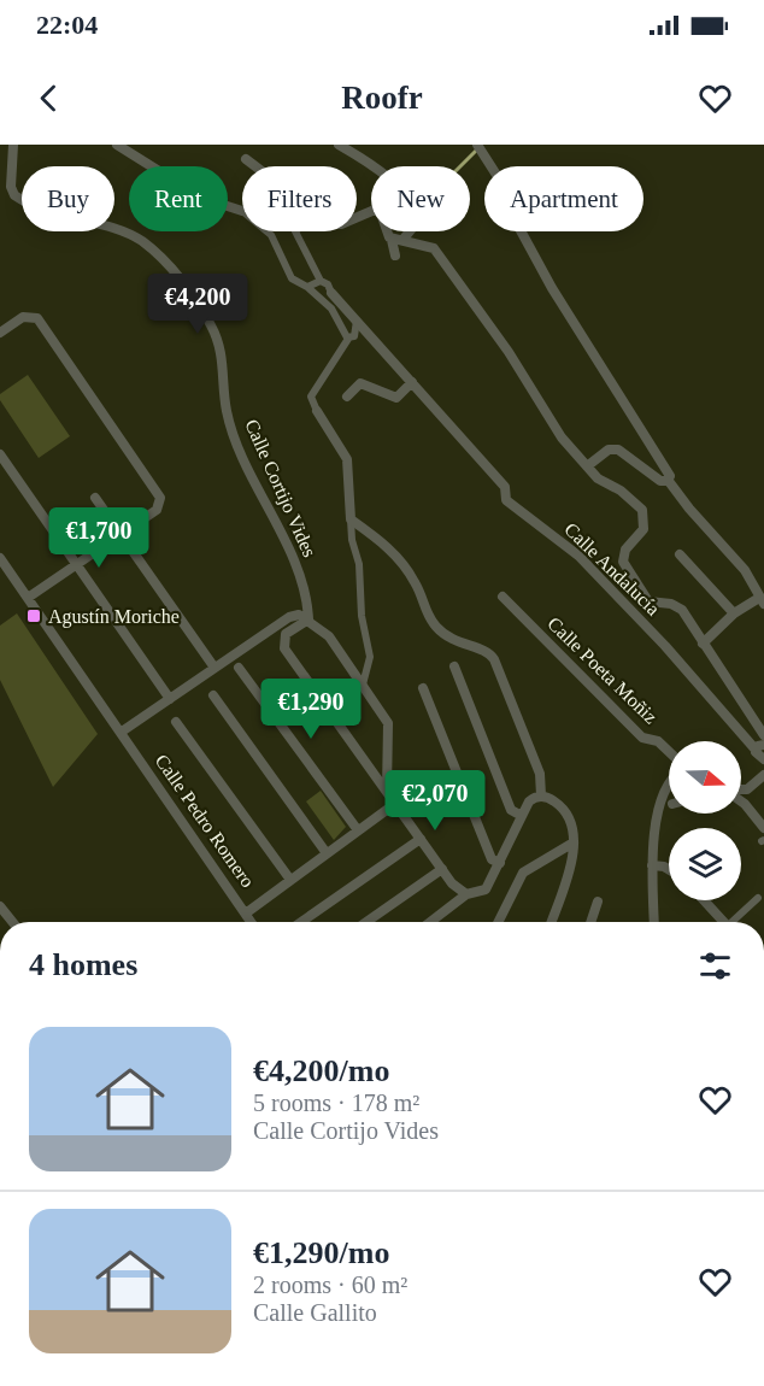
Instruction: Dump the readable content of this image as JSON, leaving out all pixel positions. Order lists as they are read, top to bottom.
{
  "streets": {
    "street": [
      "Calle Cortijo Vides",
      "Calle Andalucía",
      "Calle Poeta Moñiz",
      "Calle Pedro Romero"
    ]
  },
  "places": {
    "transit": ["Agustín Moriche"]
  },
  "north": "right",
  "page": {
    "status": "22:04",
    "header": "Roofr",
    "chip": [
      "Buy",
      "Rent",
      "Filters",
      "New",
      "Apartment"
    ],
    "price": [
      "€4,200",
      "€1,700",
      "€1,290",
      "€2,070"
    ],
    "heading": "4 homes",
    "list": [
      {
        "name": "€4,200/mo",
        "note": "5 rooms · 178 m² · Calle Cortijo Vides"
      },
      {
        "name": "€1,290/mo",
        "note": "2 rooms · 60 m² · Calle Gallito"
      }
    ]
  }
}
